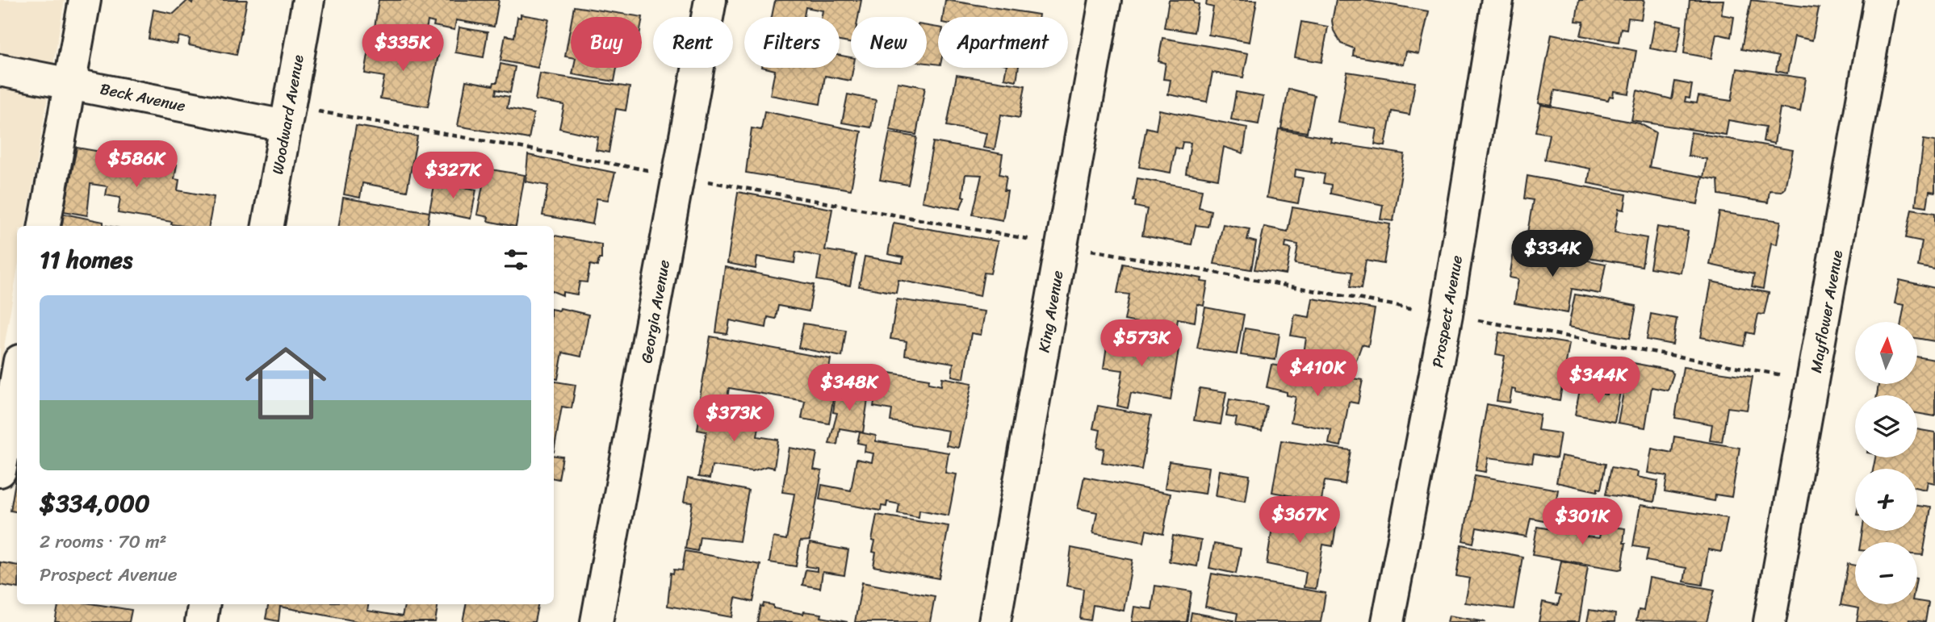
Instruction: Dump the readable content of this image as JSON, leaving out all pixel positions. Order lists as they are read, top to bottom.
{
  "streets": {
    "street": [
      "Beck Avenue",
      "Woodward Avenue",
      "Georgia Avenue",
      "King Avenue",
      "Prospect Avenue",
      "Mayflower Avenue"
    ]
  },
  "crossings": [
    ["Beck Avenue", "Woodward Avenue"]
  ],
  "north": "top",
  "page": {
    "chip": [
      "Buy",
      "Rent",
      "Filters",
      "New",
      "Apartment"
    ],
    "price": [
      "$335K",
      "$586K",
      "$327K",
      "$334K",
      "$573K",
      "$410K",
      "$344K",
      "$348K",
      "$373K",
      "$367K",
      "$301K"
    ],
    "heading": "11 homes",
    "list": [
      {
        "name": "$334,000",
        "note": "2 rooms · 70 m² · Prospect Avenue"
      }
    ],
    "map_buttons": ["+", "−"]
  }
}
